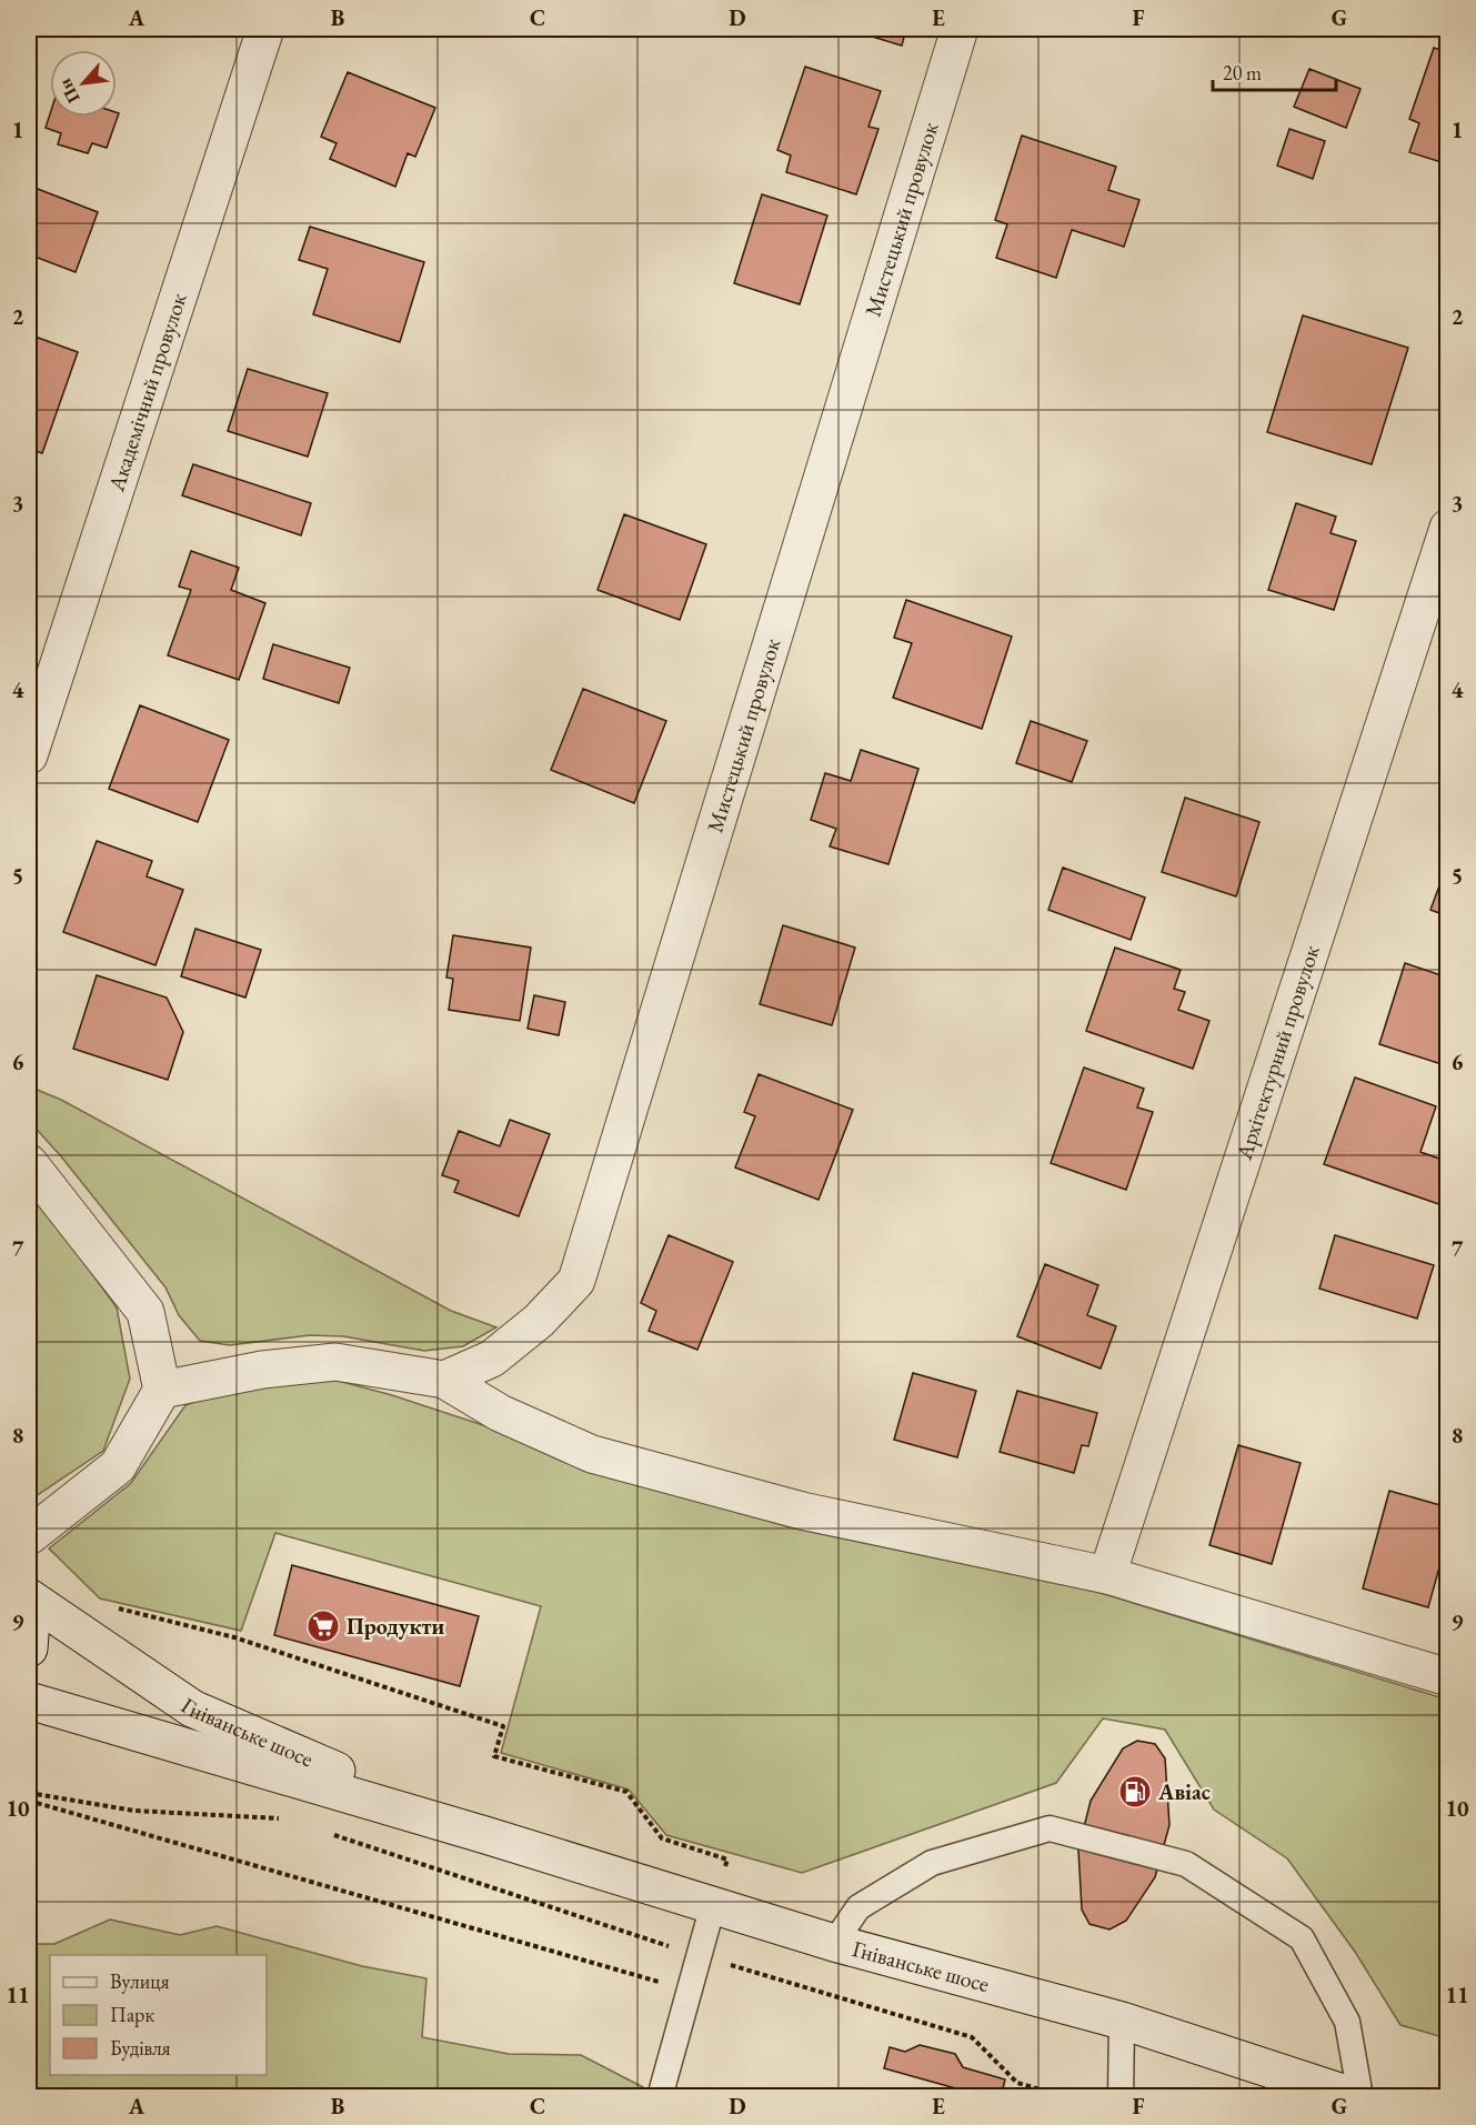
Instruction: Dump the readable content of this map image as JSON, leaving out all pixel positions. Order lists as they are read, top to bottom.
{
  "streets": {
    "street": [
      "Мистецький провулок",
      "Академічний провулок",
      "Архітектурний провулок",
      "Гніванське шосе"
    ]
  },
  "places": {
    "supermarket": ["Продукти"],
    "fuel station": ["Авіас"]
  },
  "legend": ["Вулиця", "Парк", "Будівля"],
  "scale_bar": "20 m",
  "north": "bottom left",
  "grid": {
    "columns": [
      "A",
      "B",
      "C",
      "D",
      "E",
      "F",
      "G"
    ],
    "rows": [
      "1",
      "2",
      "3",
      "4",
      "5",
      "6",
      "7",
      "8",
      "9",
      "10",
      "11"
    ]
  }
}
